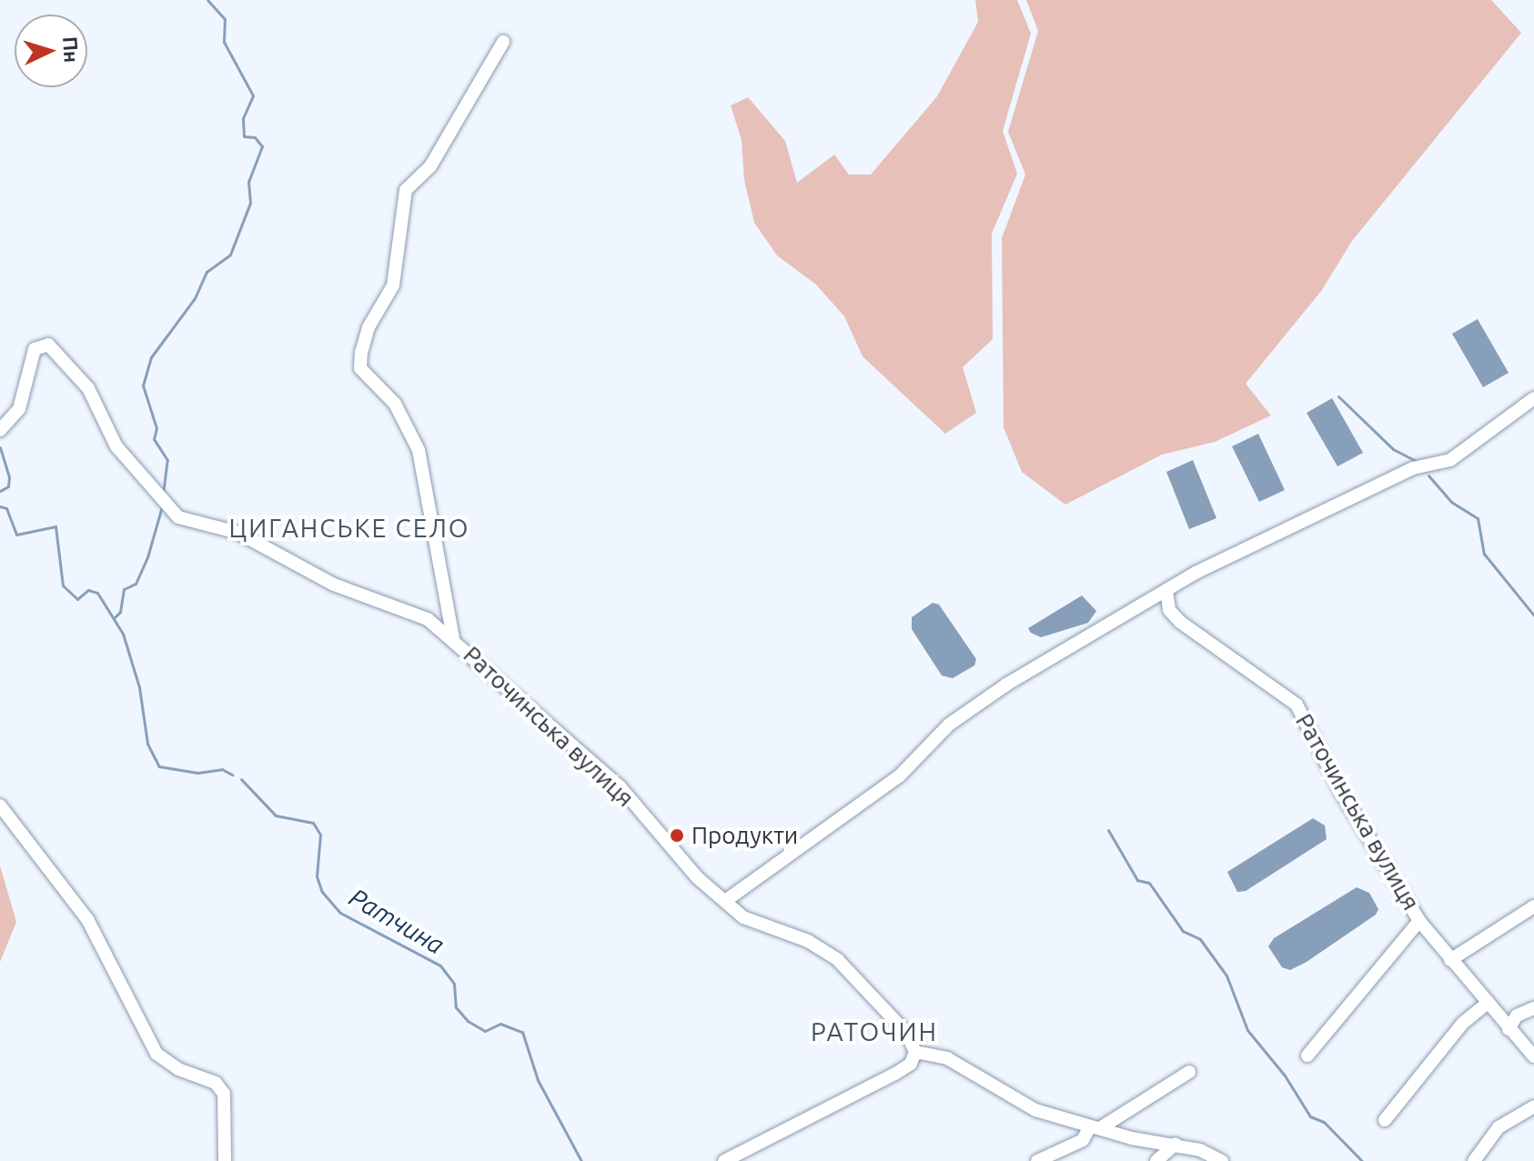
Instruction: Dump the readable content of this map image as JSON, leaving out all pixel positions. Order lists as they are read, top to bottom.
{
  "streets": {
    "street": ["Раточинська вулиця"]
  },
  "districts": ["ЦИГАНСЬКЕ СЕЛО", "РАТОЧИН"],
  "water": ["Ратчина"],
  "places": ["Продукти"],
  "north": "right"
}
